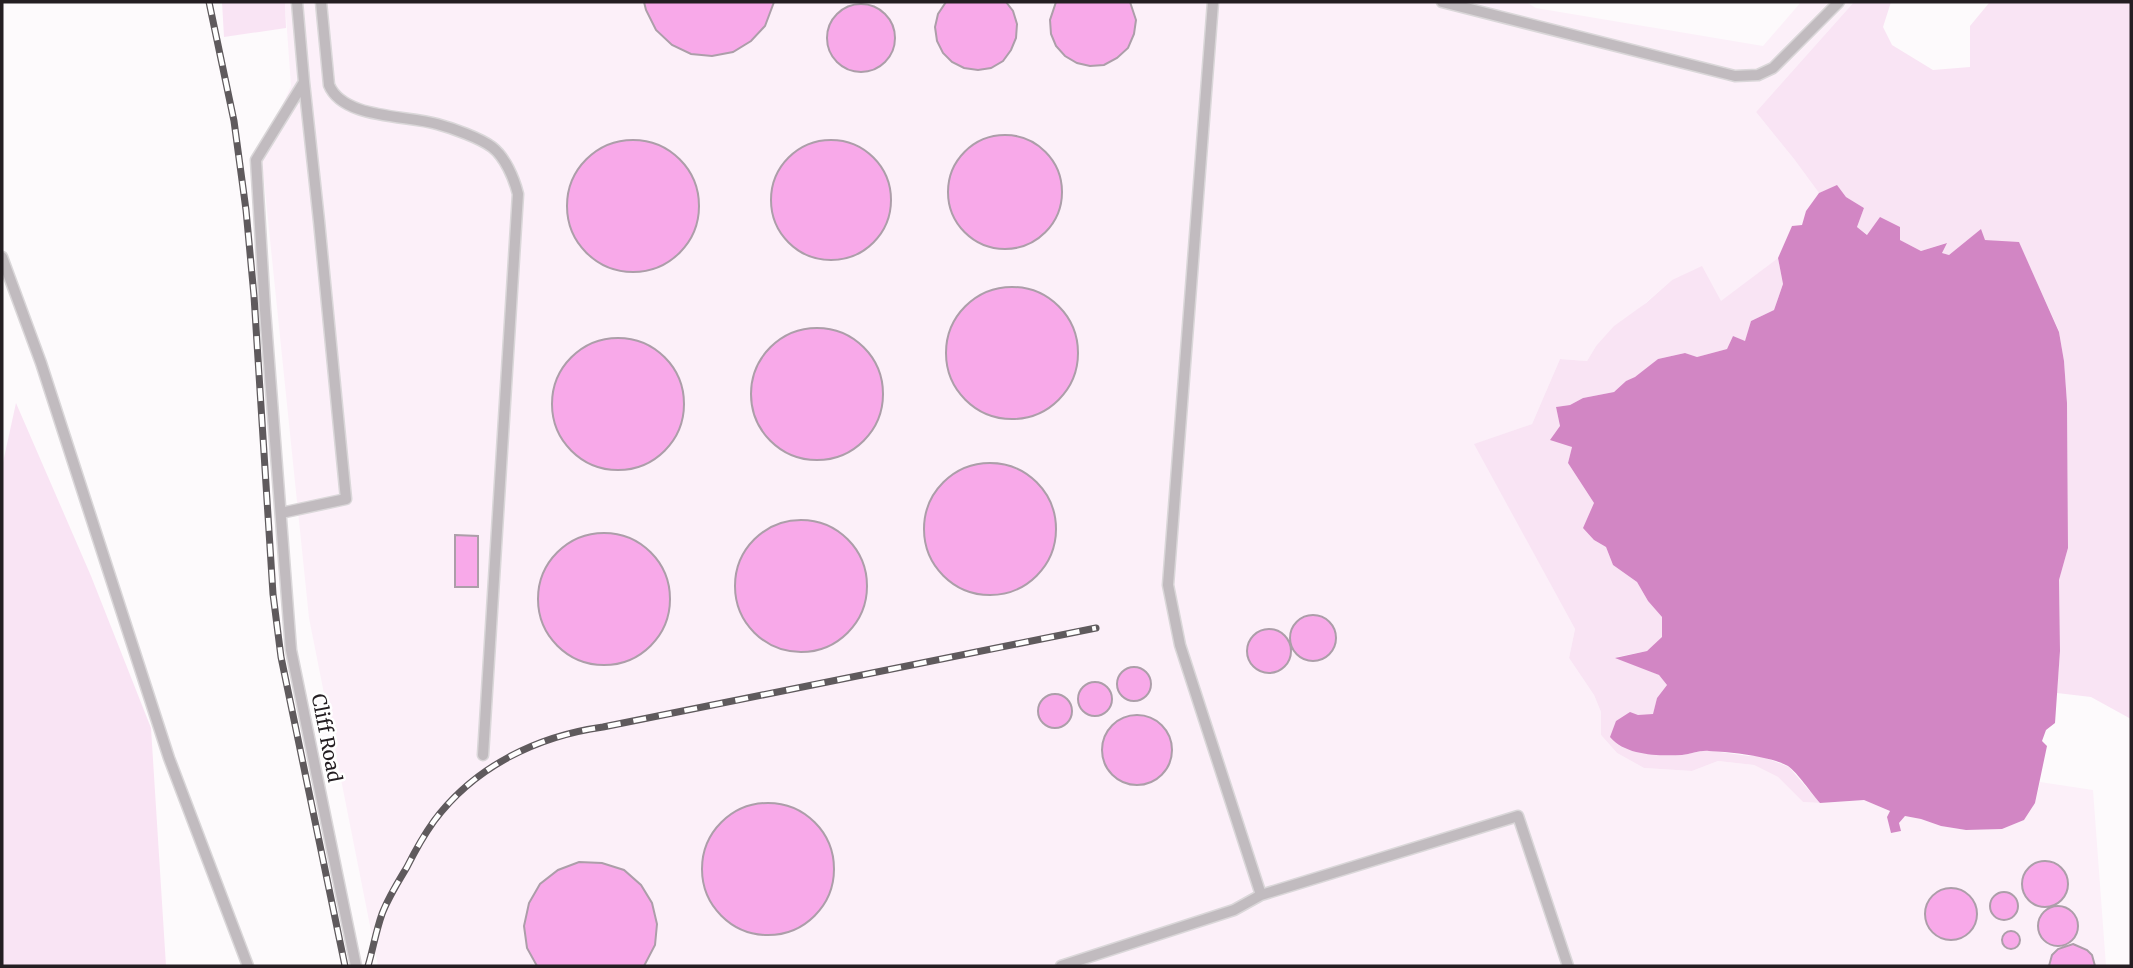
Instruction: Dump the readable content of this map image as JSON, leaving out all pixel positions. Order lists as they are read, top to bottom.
{
  "streets": {
    "lane": ["Cliff Road"]
  }
}
